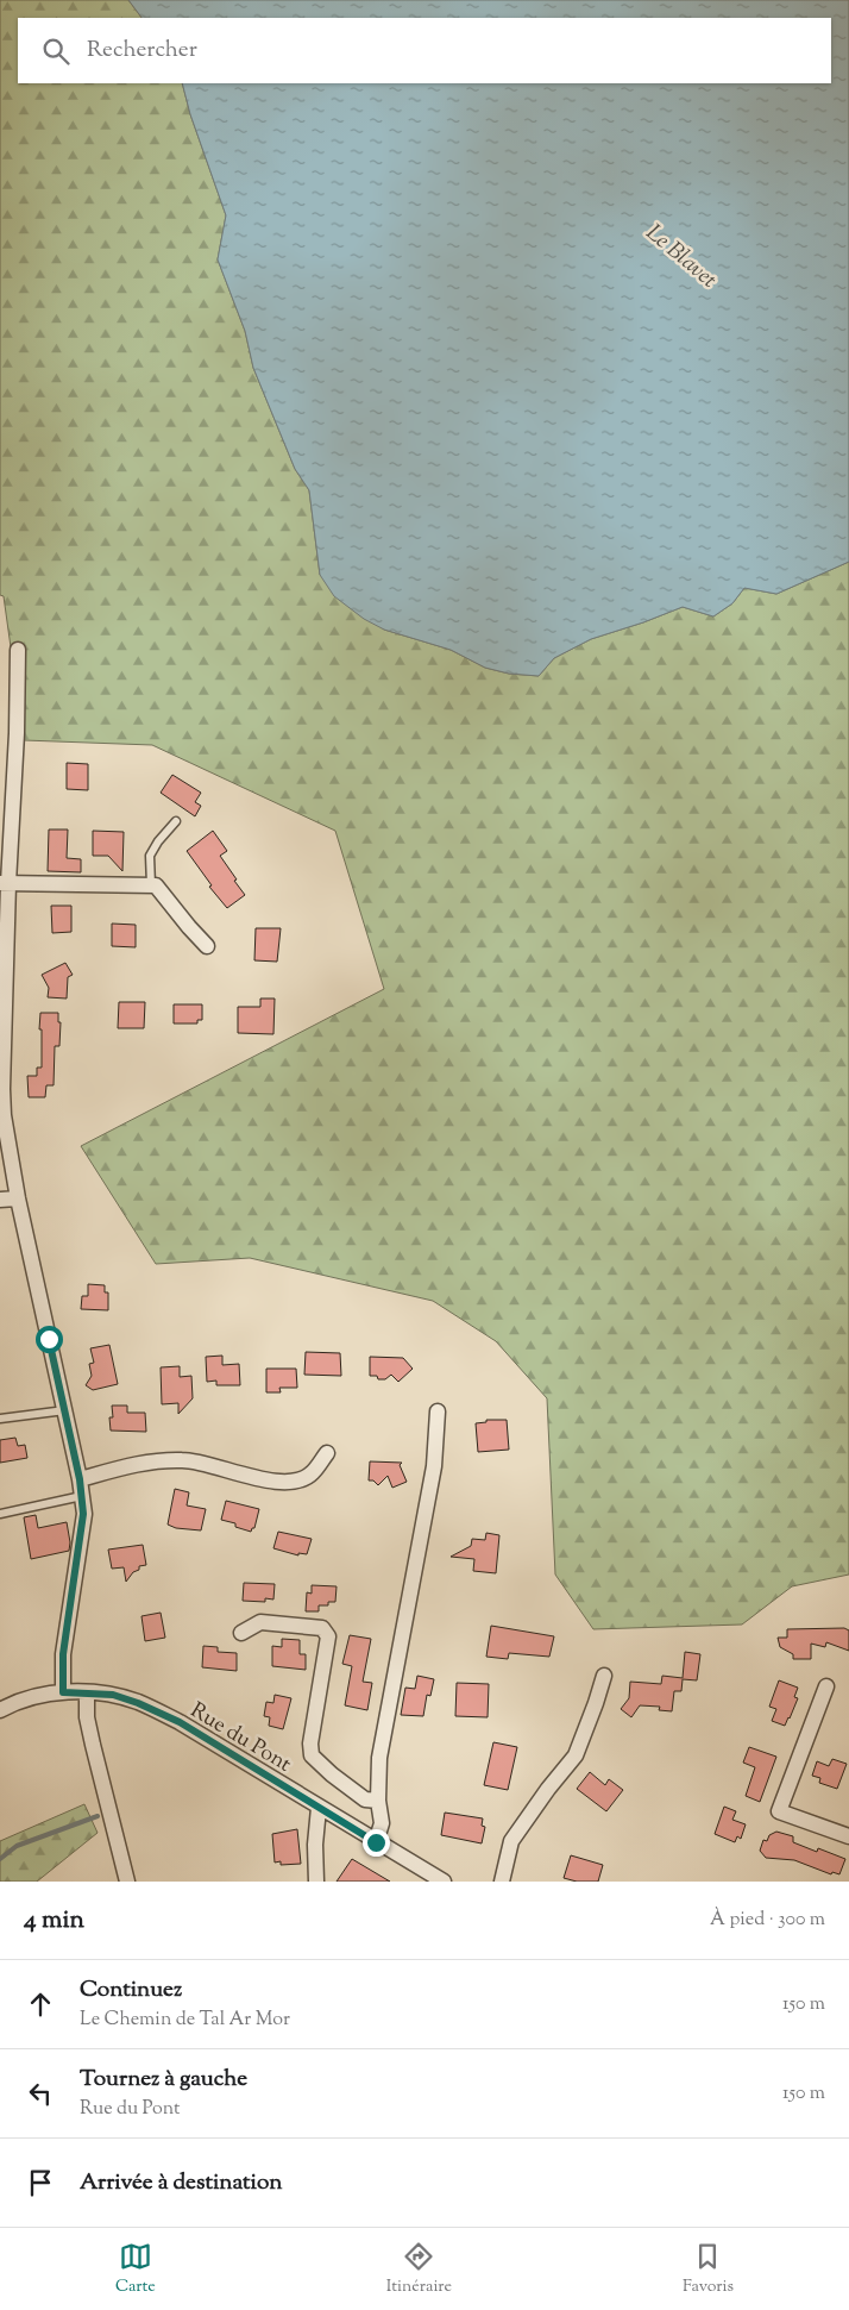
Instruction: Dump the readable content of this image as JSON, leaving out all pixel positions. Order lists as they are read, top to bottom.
{
  "streets": {
    "street": ["Rue du Pont"]
  },
  "water": ["Le Blavet"],
  "page": {
    "search": "Rechercher",
    "heading": ["4 min", "À pied · 300 m"],
    "list": [
      ["Continuez", "Le Chemin de Tal Ar Mor", "150 m"],
      ["Tournez à gauche", "Rue du Pont", "150 m"],
      "Arrivée à destination"
    ],
    "nav": ["Carte", "Itinéraire", "Favoris"]
  }
}
